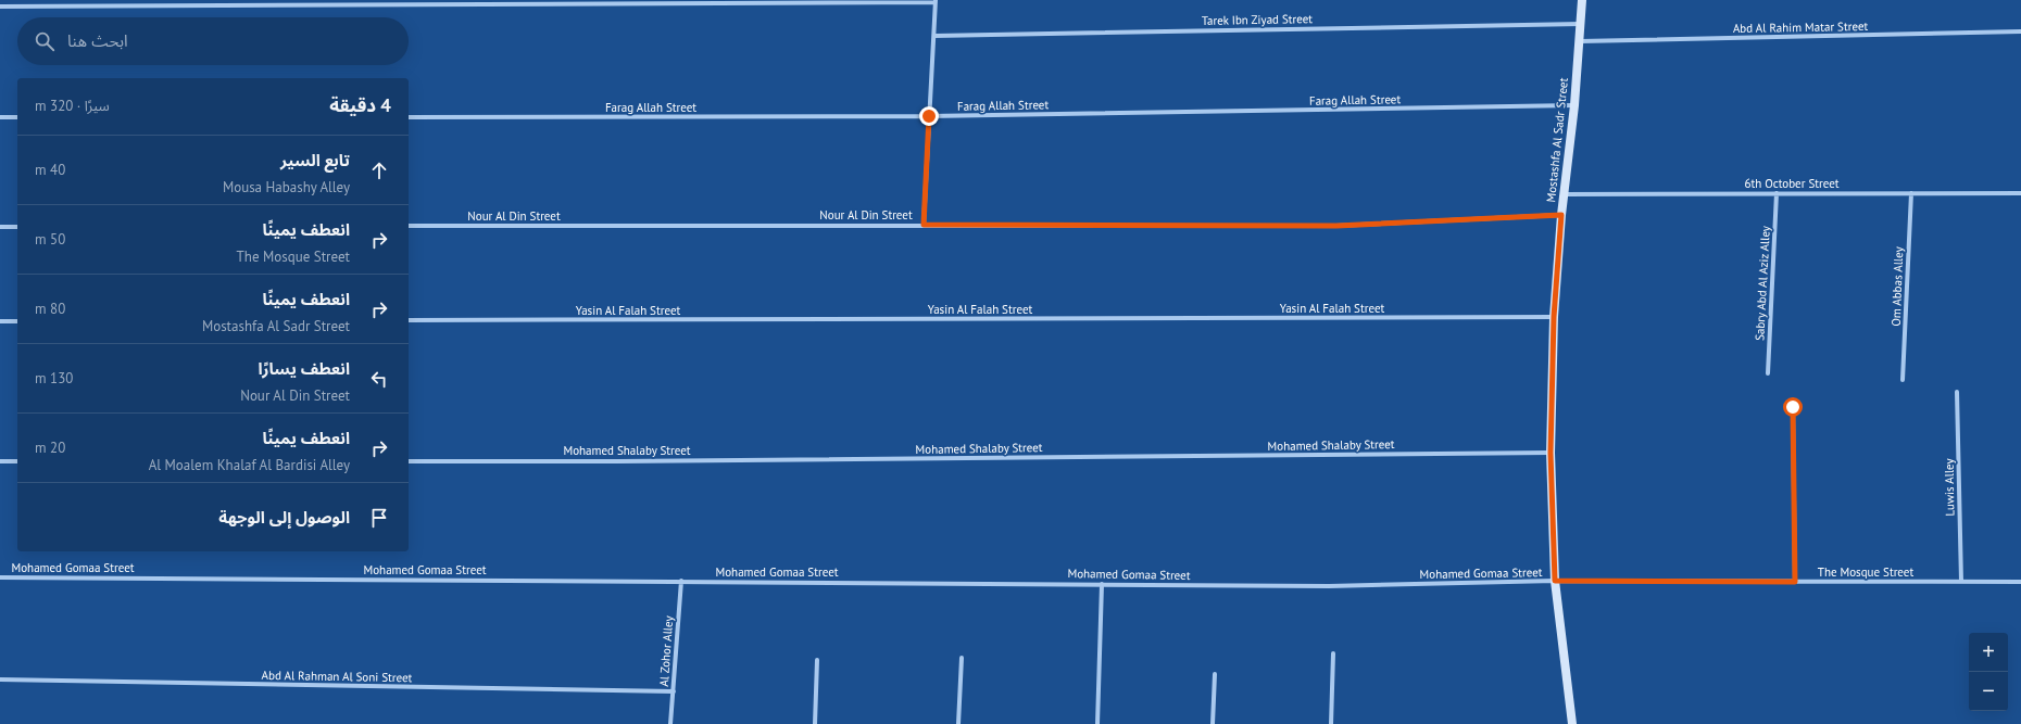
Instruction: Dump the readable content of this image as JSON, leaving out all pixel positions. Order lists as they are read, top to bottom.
{
  "streets": {
    "street": [
      "Tarek Ibn Ziyad Street",
      "Abd Al Rahim Matar Street",
      "Farag Allah Street",
      "Mostashfa Al Sadr Street",
      "6th October Street",
      "Nour Al Din Street",
      "Sabry Abd Al Aziz Alley",
      "Om Abbas Alley",
      "Yasin Al Falah Street",
      "Mohamed Shalaby Street",
      "Luwis Alley",
      "Mohamed Gomaa Street",
      "The Mosque Street",
      "Al Zohor Alley",
      "Abd Al Rahman Al Soni Street"
    ]
  },
  "crossings": [
    ["Tarek Ibn Ziyad Street", "Mostashfa Al Sadr Street"],
    ["Abd Al Rahim Matar Street", "Mostashfa Al Sadr Street"],
    ["Farag Allah Street", "Mostashfa Al Sadr Street"],
    ["Mostashfa Al Sadr Street", "6th October Street"],
    ["Mostashfa Al Sadr Street", "Nour Al Din Street"],
    ["Mostashfa Al Sadr Street", "Yasin Al Falah Street"],
    ["Mostashfa Al Sadr Street", "Mohamed Shalaby Street"],
    ["Mostashfa Al Sadr Street", "Mohamed Gomaa Street"],
    ["Mostashfa Al Sadr Street", "The Mosque Street"],
    ["6th October Street", "Sabry Abd Al Aziz Alley"],
    ["6th October Street", "Om Abbas Alley"],
    ["Luwis Alley", "The Mosque Street"],
    ["Mohamed Gomaa Street", "The Mosque Street"],
    ["Mohamed Gomaa Street", "Al Zohor Alley"],
    ["Al Zohor Alley", "Abd Al Rahman Al Soni Street"]
  ],
  "page": {
    "search": "ابحث هنا",
    "heading": ["4 دقيقة", "سيرًا · 320 m"],
    "list": [
      ["تابع السير", "Mousa Habashy Alley", "40 m"],
      ["انعطف يمينًا", "The Mosque Street", "50 m"],
      ["انعطف يمينًا", "Mostashfa Al Sadr Street", "80 m"],
      ["انعطف يسارًا", "Nour Al Din Street", "130 m"],
      ["انعطف يمينًا", "Al Moalem Khalaf Al Bardisi Alley", "20 m"],
      "الوصول إلى الوجهة"
    ],
    "map_buttons": ["+", "−"]
  }
}
